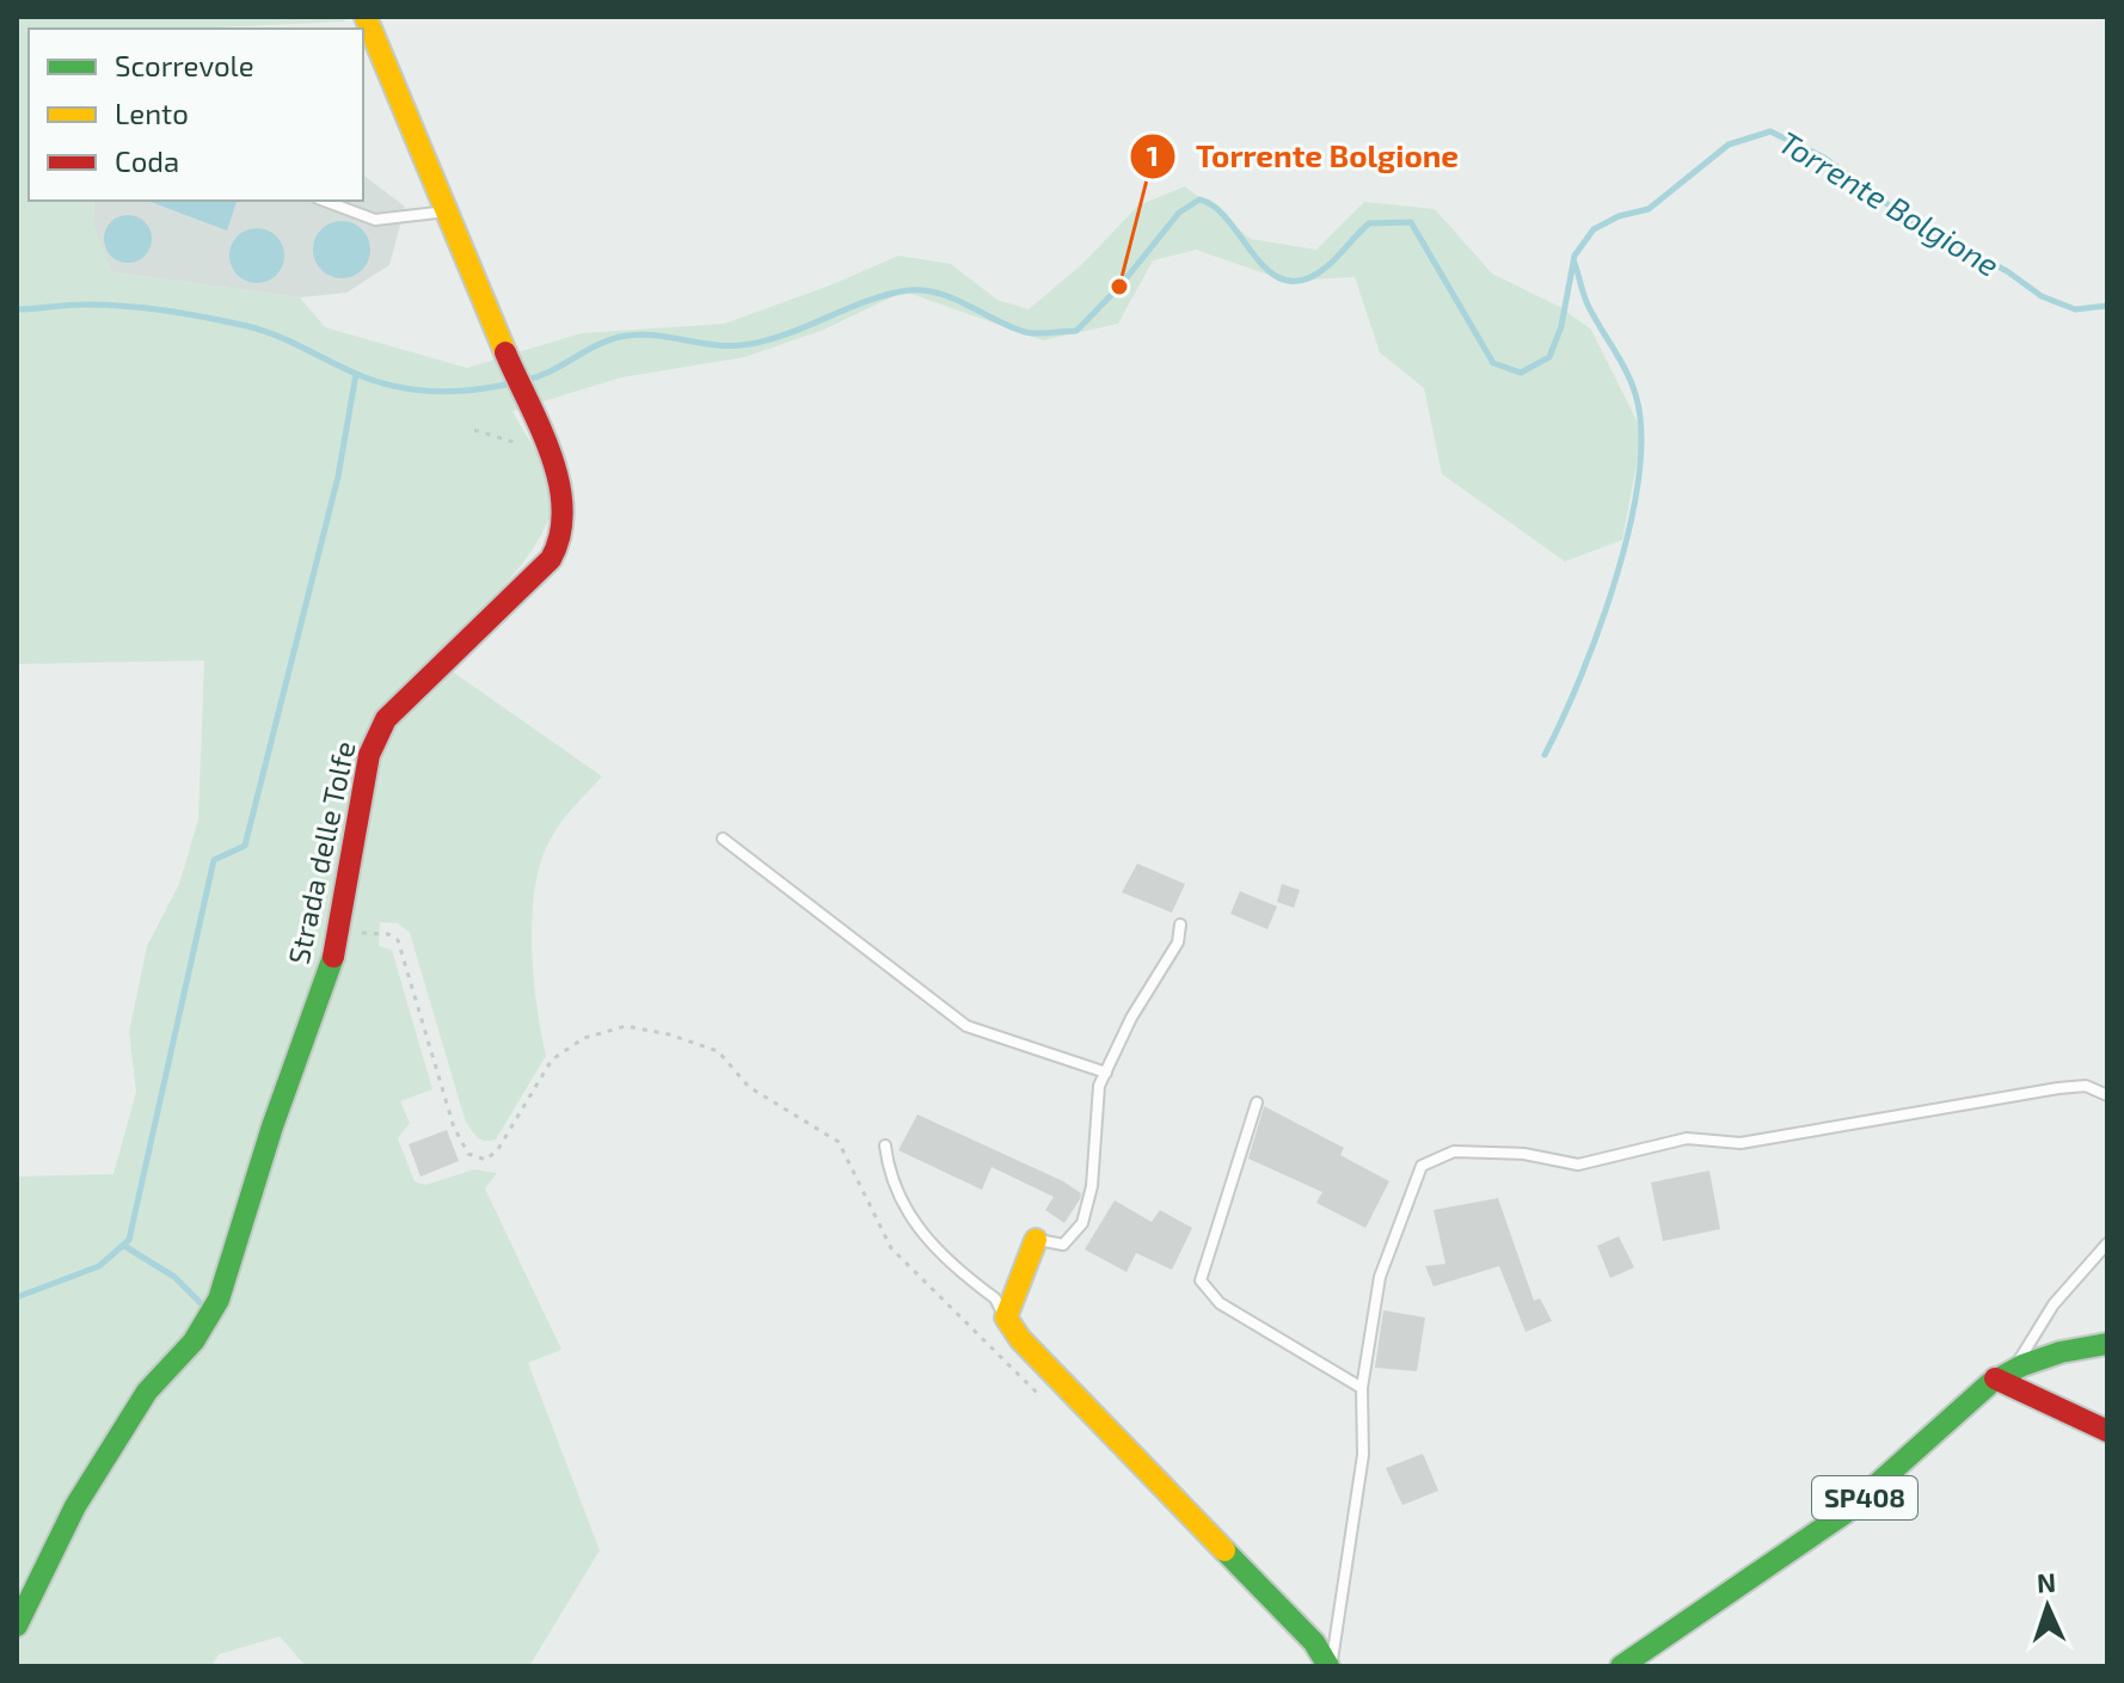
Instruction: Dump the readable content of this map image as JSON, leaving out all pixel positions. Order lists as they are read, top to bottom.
{
  "streets": {
    "street": ["Strada delle Tolfe", "SP408"]
  },
  "water": ["Torrente Bolgione"],
  "places": ["Torrente Bolgione"],
  "legend": ["Scorrevole", "Lento", "Coda"],
  "north": "top"
}
